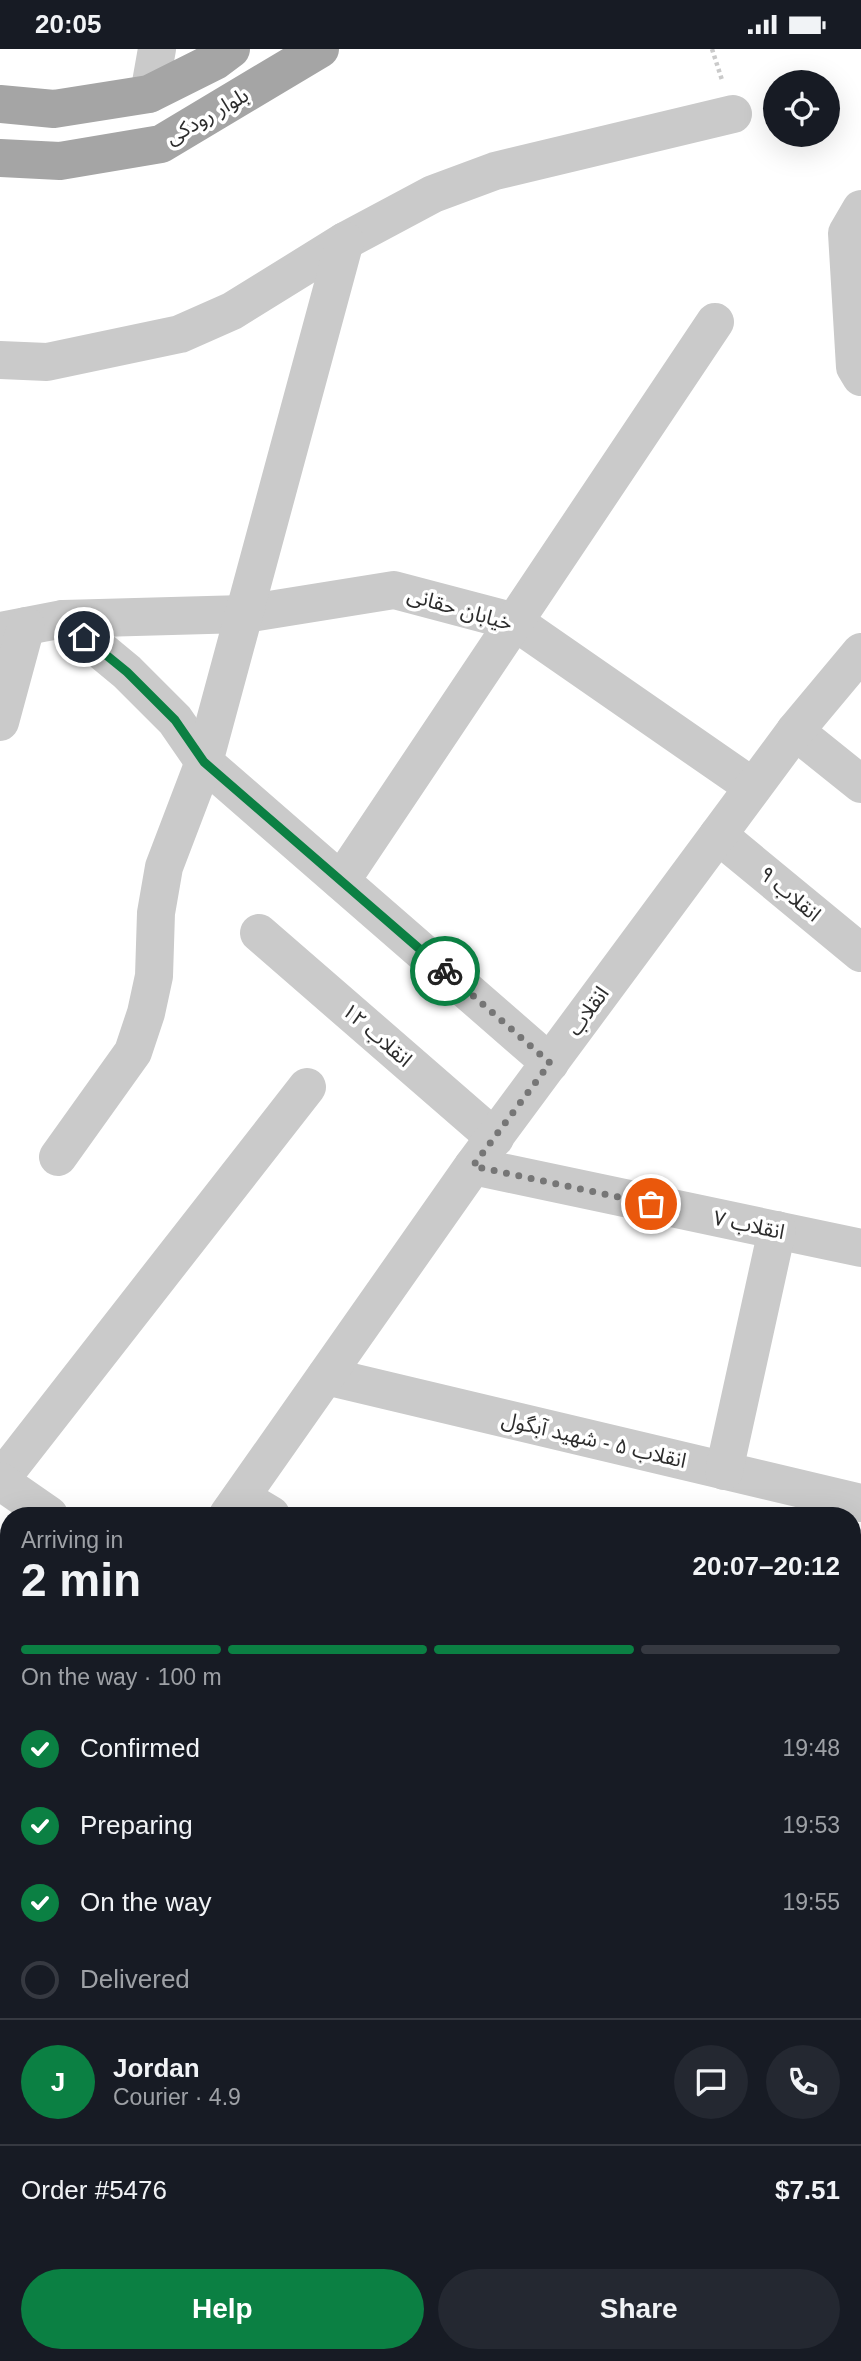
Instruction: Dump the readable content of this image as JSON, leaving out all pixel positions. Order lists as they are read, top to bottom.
{
  "streets": {
    "main road": ["بلوار رودکی"],
    "street": [
      "خیابان حقانی",
      "انقلاب ۹",
      "انقلاب",
      "انقلاب ۱۲",
      "انقلاب ۷",
      "انقلاب ۵ - شهید آبگول"
    ]
  },
  "crossings": [
    ["خیابان حقانی", "انقلاب"],
    ["انقلاب ۹", "انقلاب"],
    ["انقلاب", "انقلاب ۱۲"],
    ["انقلاب", "انقلاب ۷"],
    ["انقلاب", "انقلاب ۵ - شهید آبگول"],
    ["انقلاب ۱۲", "انقلاب ۷"]
  ],
  "page": {
    "status": "20:05",
    "heading": ["2 min", "Arriving in", "20:07–20:12"],
    "panel": [
      "Jordan",
      "Courier · 4.9",
      "Order #5476",
      "$7.51"
    ],
    "bar": "On the way · 100 m",
    "list": [
      ["Confirmed", "19:48"],
      ["Preparing", "19:53"],
      ["On the way", "19:55"],
      "Delivered"
    ],
    "round": "J",
    "buttons": ["Help", "Share"]
  }
}
